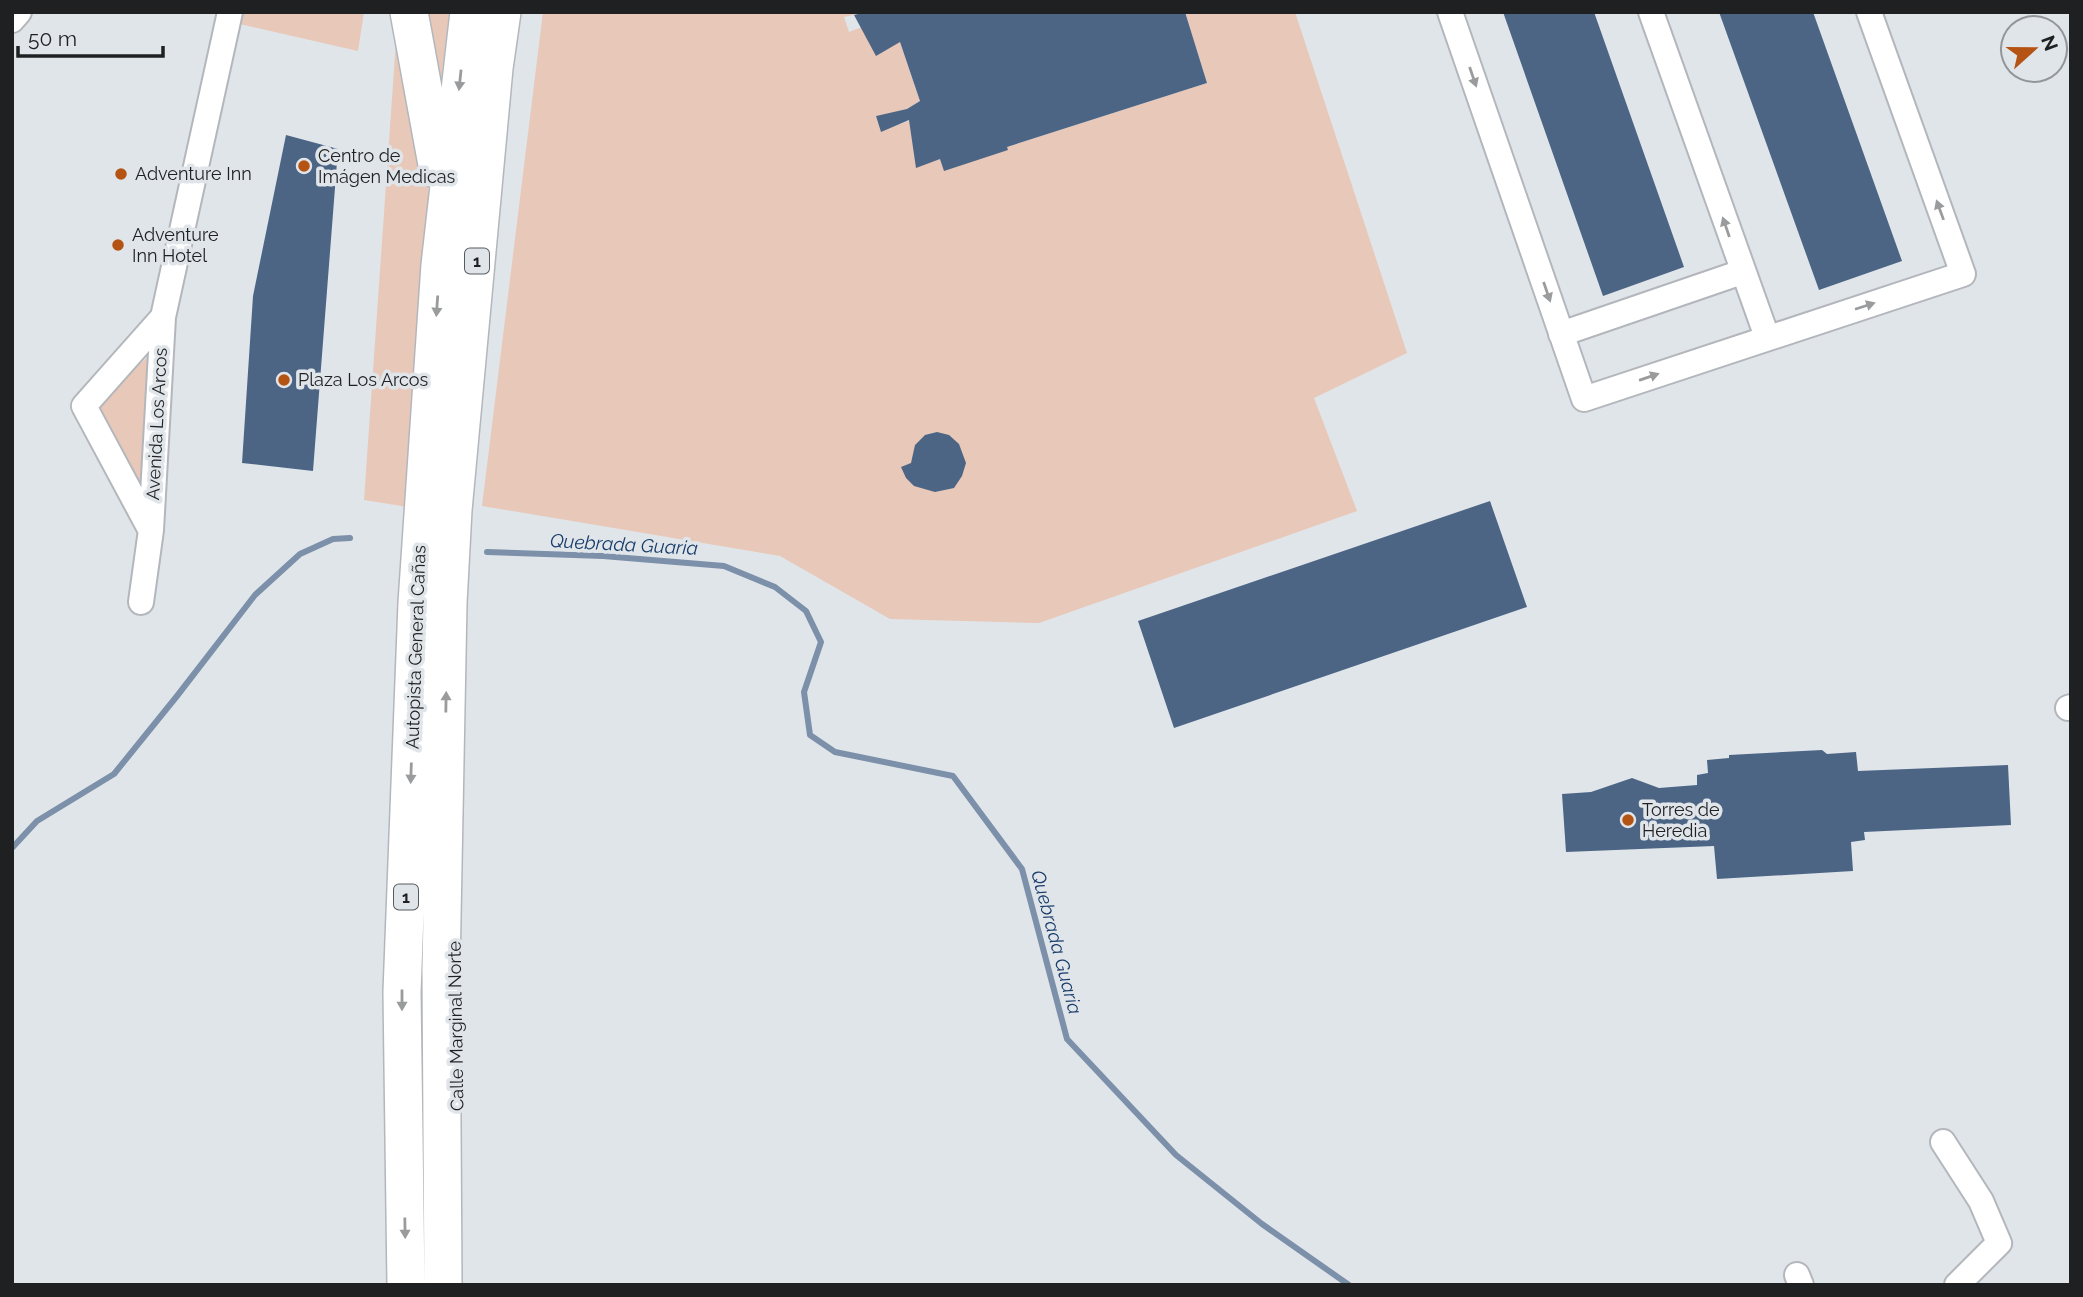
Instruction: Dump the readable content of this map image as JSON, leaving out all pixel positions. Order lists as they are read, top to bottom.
{
  "streets": {
    "highway": ["1", "Autopista General Cañas"],
    "street": ["Avenida Los Arcos", "Calle Marginal Norte"]
  },
  "crossings": [
    ["Autopista General Cañas", "Calle Marginal Norte"]
  ],
  "water": ["Quebrada Guaria"],
  "places": [
    "Centro de Imágen Medicas",
    "Adventure Inn",
    "Adventure Inn Hotel",
    "Plaza Los Arcos",
    "Torres de Heredia"
  ],
  "scale_bar": "50 m",
  "north": "right"
}
